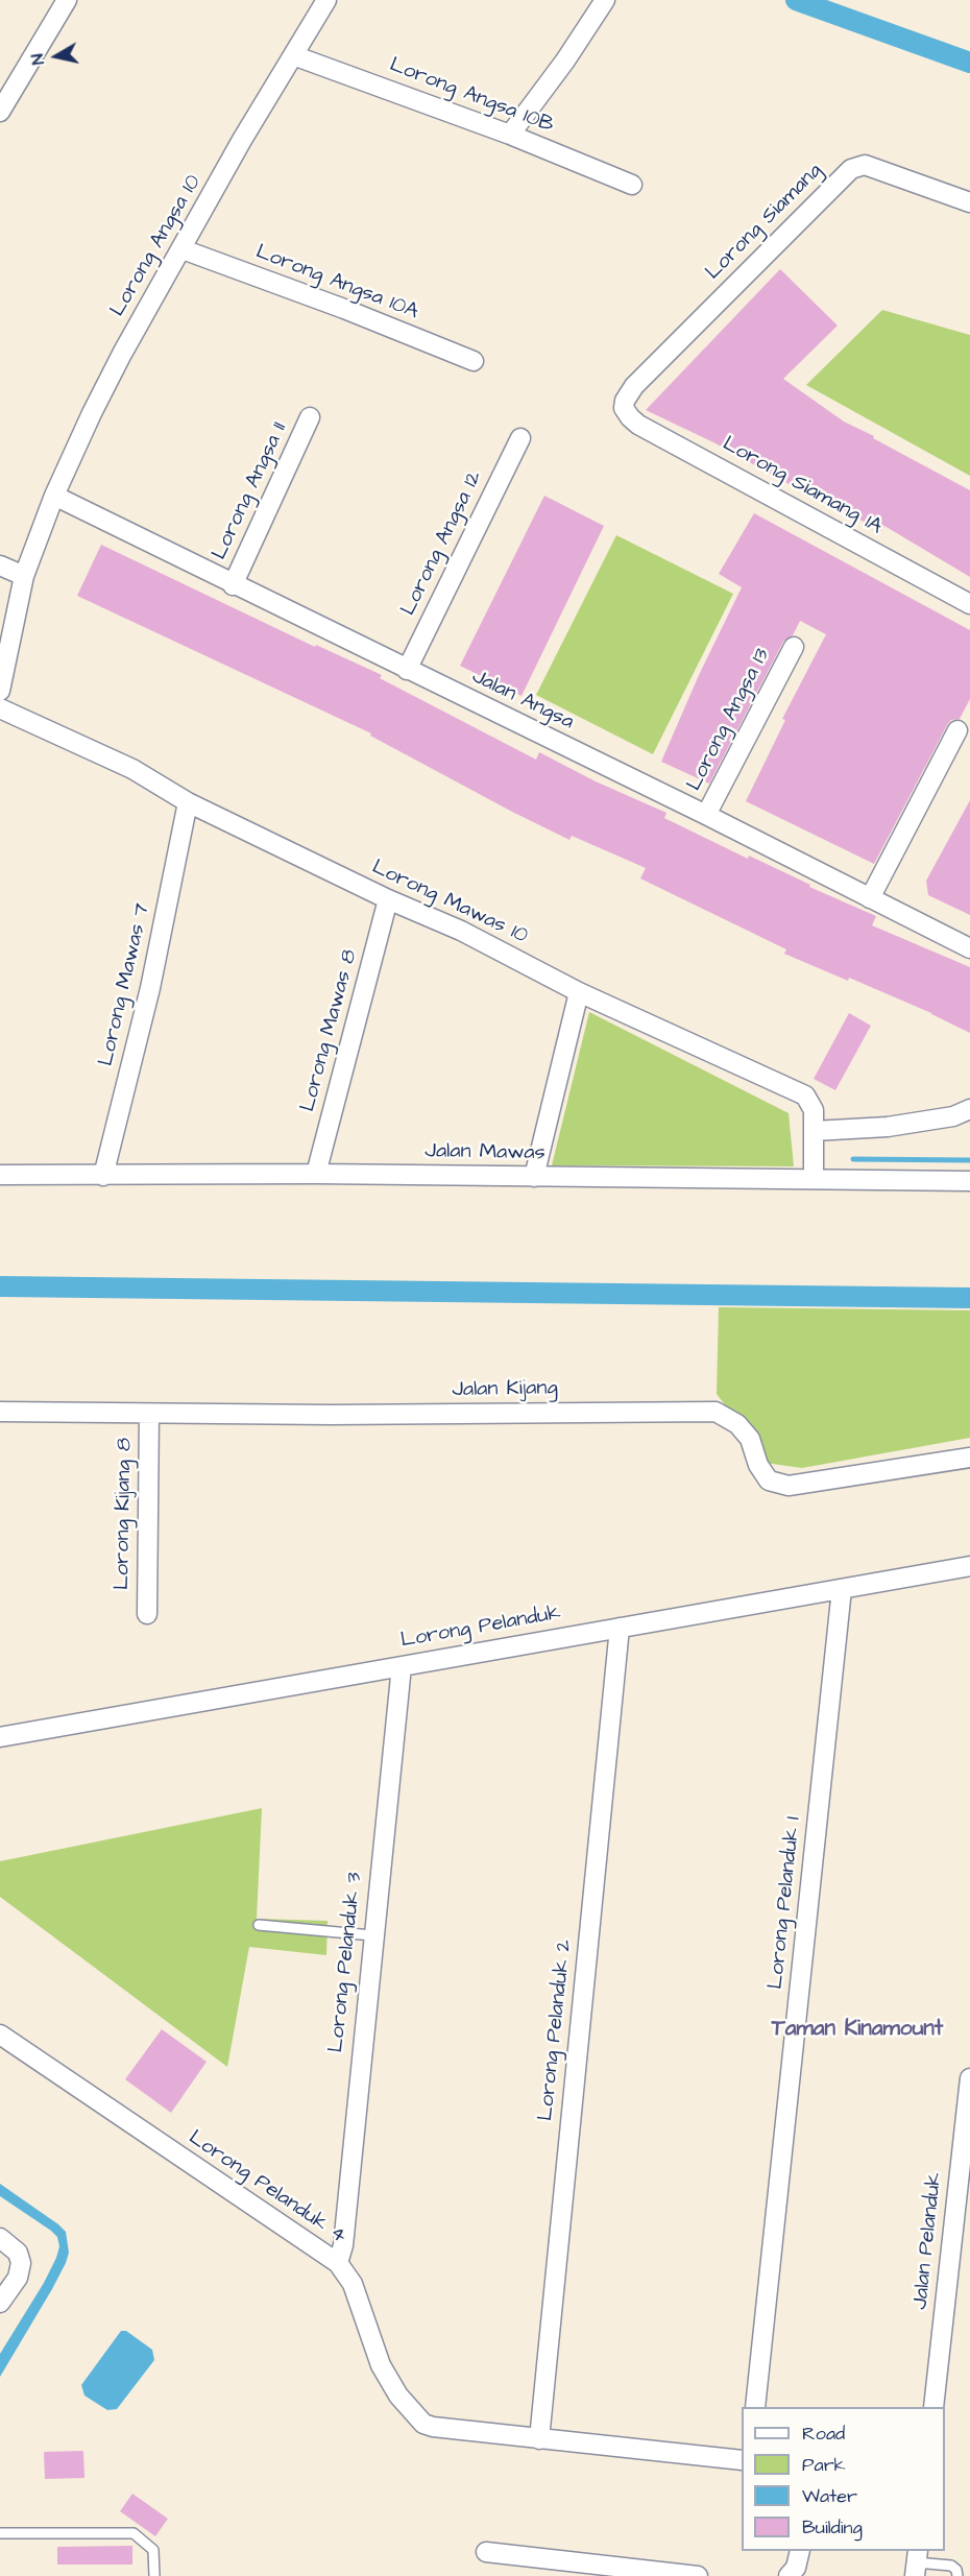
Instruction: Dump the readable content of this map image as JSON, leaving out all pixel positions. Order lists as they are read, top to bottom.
{
  "streets": {
    "street": [
      "Lorong Angsa 10B",
      "Lorong Siamang",
      "Lorong Angsa 10",
      "Lorong Angsa 10A",
      "Lorong Siamang 1A",
      "Lorong Angsa 11",
      "Lorong Angsa 12",
      "Jalan Angsa",
      "Lorong Angsa 13",
      "Lorong Mawas 10",
      "Lorong Mawas 7",
      "Lorong Mawas 8",
      "Jalan Mawas",
      "Jalan Kijang",
      "Lorong Kijang 8",
      "Lorong Pelanduk",
      "Lorong Pelanduk 1",
      "Lorong Pelanduk 3",
      "Lorong Pelanduk 2",
      "Lorong Pelanduk 4",
      "Jalan Pelanduk"
    ]
  },
  "crossings": [
    ["Lorong Angsa 10B", "Lorong Angsa 10"],
    ["Lorong Siamang", "Lorong Siamang 1A"],
    ["Lorong Angsa 10", "Lorong Angsa 10A"],
    ["Lorong Angsa 10", "Jalan Angsa"],
    ["Lorong Angsa 11", "Jalan Angsa"],
    ["Lorong Angsa 12", "Jalan Angsa"],
    ["Jalan Angsa", "Lorong Angsa 13"],
    ["Lorong Mawas 10", "Lorong Mawas 7"],
    ["Lorong Mawas 10", "Lorong Mawas 8"],
    ["Lorong Mawas 10", "Jalan Mawas"],
    ["Lorong Mawas 7", "Jalan Mawas"],
    ["Lorong Mawas 8", "Jalan Mawas"],
    ["Jalan Kijang", "Lorong Kijang 8"],
    ["Lorong Pelanduk", "Lorong Pelanduk 1"],
    ["Lorong Pelanduk", "Lorong Pelanduk 3"],
    ["Lorong Pelanduk", "Lorong Pelanduk 2"],
    ["Lorong Pelanduk 3", "Lorong Pelanduk 4"],
    ["Lorong Pelanduk 2", "Lorong Pelanduk 4"]
  ],
  "districts": ["Taman Kinamount"],
  "legend": [
    "Road",
    "Park",
    "Water",
    "Building"
  ],
  "north": "left"
}
